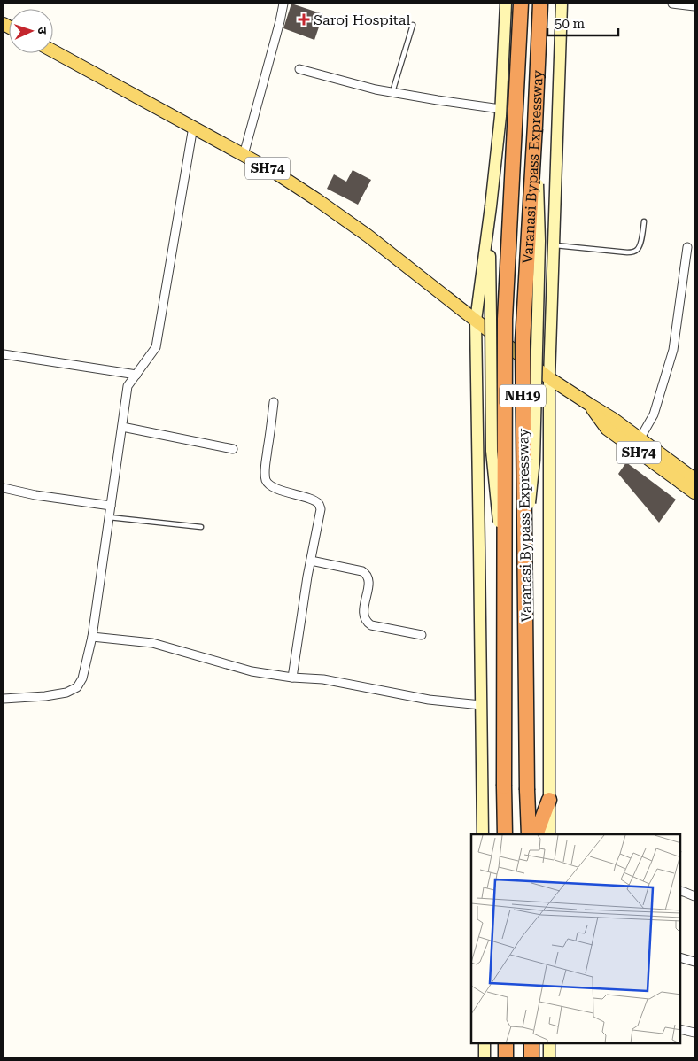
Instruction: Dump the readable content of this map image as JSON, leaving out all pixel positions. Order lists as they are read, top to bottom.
{
  "streets": {
    "highway": ["Varanasi Bypass Expressway", "NH19"],
    "main road": ["SH74"]
  },
  "places": {
    "health": ["Saroj Hospital"]
  },
  "scale_bar": "50 m",
  "north": "right"
}
